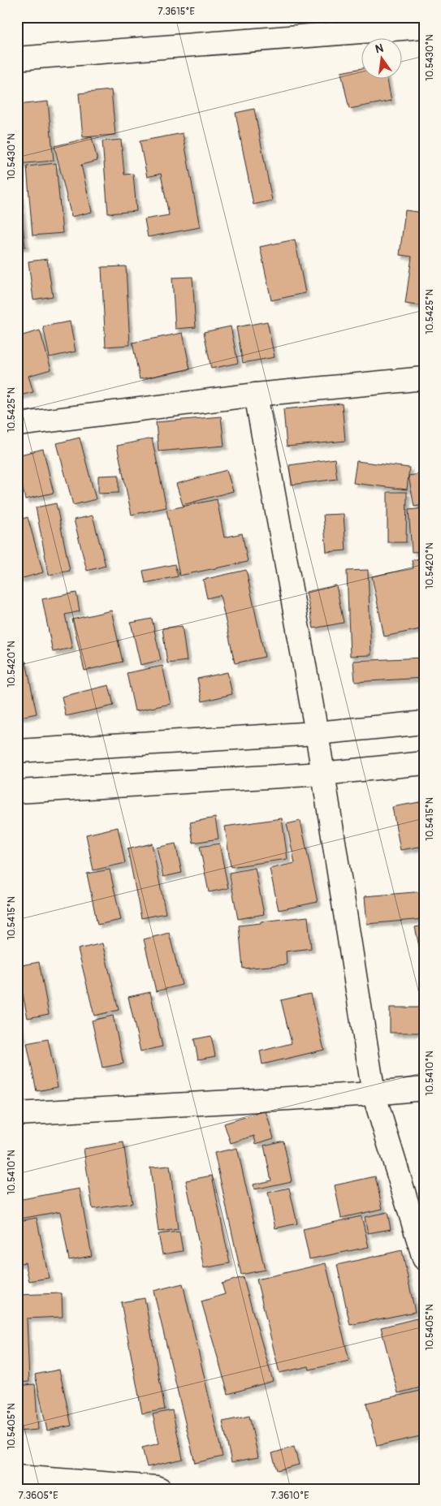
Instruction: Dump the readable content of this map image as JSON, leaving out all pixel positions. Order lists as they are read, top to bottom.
{
  "north": "top",
  "coordinates": [
    "7.3615°E",
    "10.5430°N",
    "10.5425°N",
    "10.5420°N",
    "10.5415°N",
    "10.5410°N",
    "10.5405°N",
    "7.3605°E",
    "7.3610°E"
  ]
}
